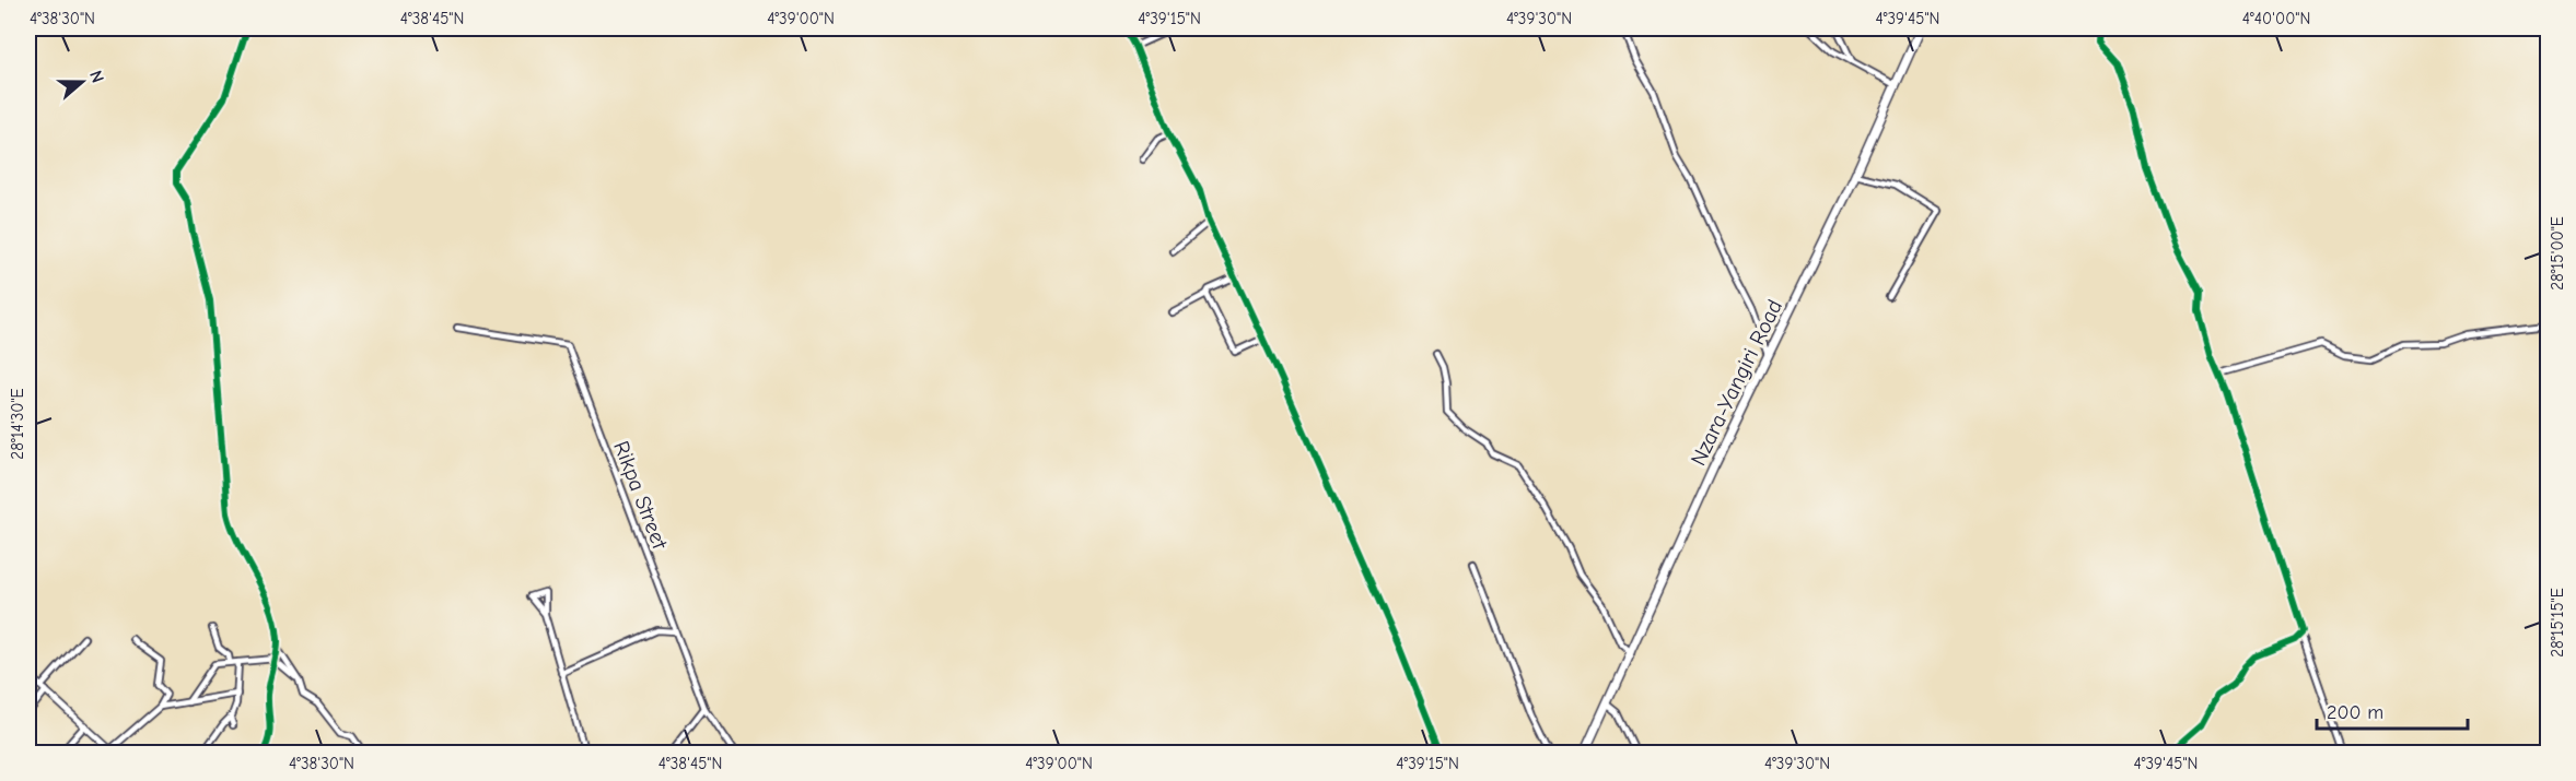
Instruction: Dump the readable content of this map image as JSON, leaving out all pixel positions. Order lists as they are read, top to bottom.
{
  "streets": {
    "main road": ["Nzara-Yangiri Road"],
    "street": ["Rikpa Street"]
  },
  "scale_bar": "200 m",
  "north": "right",
  "coordinates": [
    "4°38'30\"N",
    "4°38'45\"N",
    "4°39'00\"N",
    "4°39'15\"N",
    "4°39'30\"N",
    "4°39'45\"N",
    "4°40'00\"N",
    "28°15'00\"E",
    "28°14'30\"E",
    "28°15'15\"E"
  ]
}
